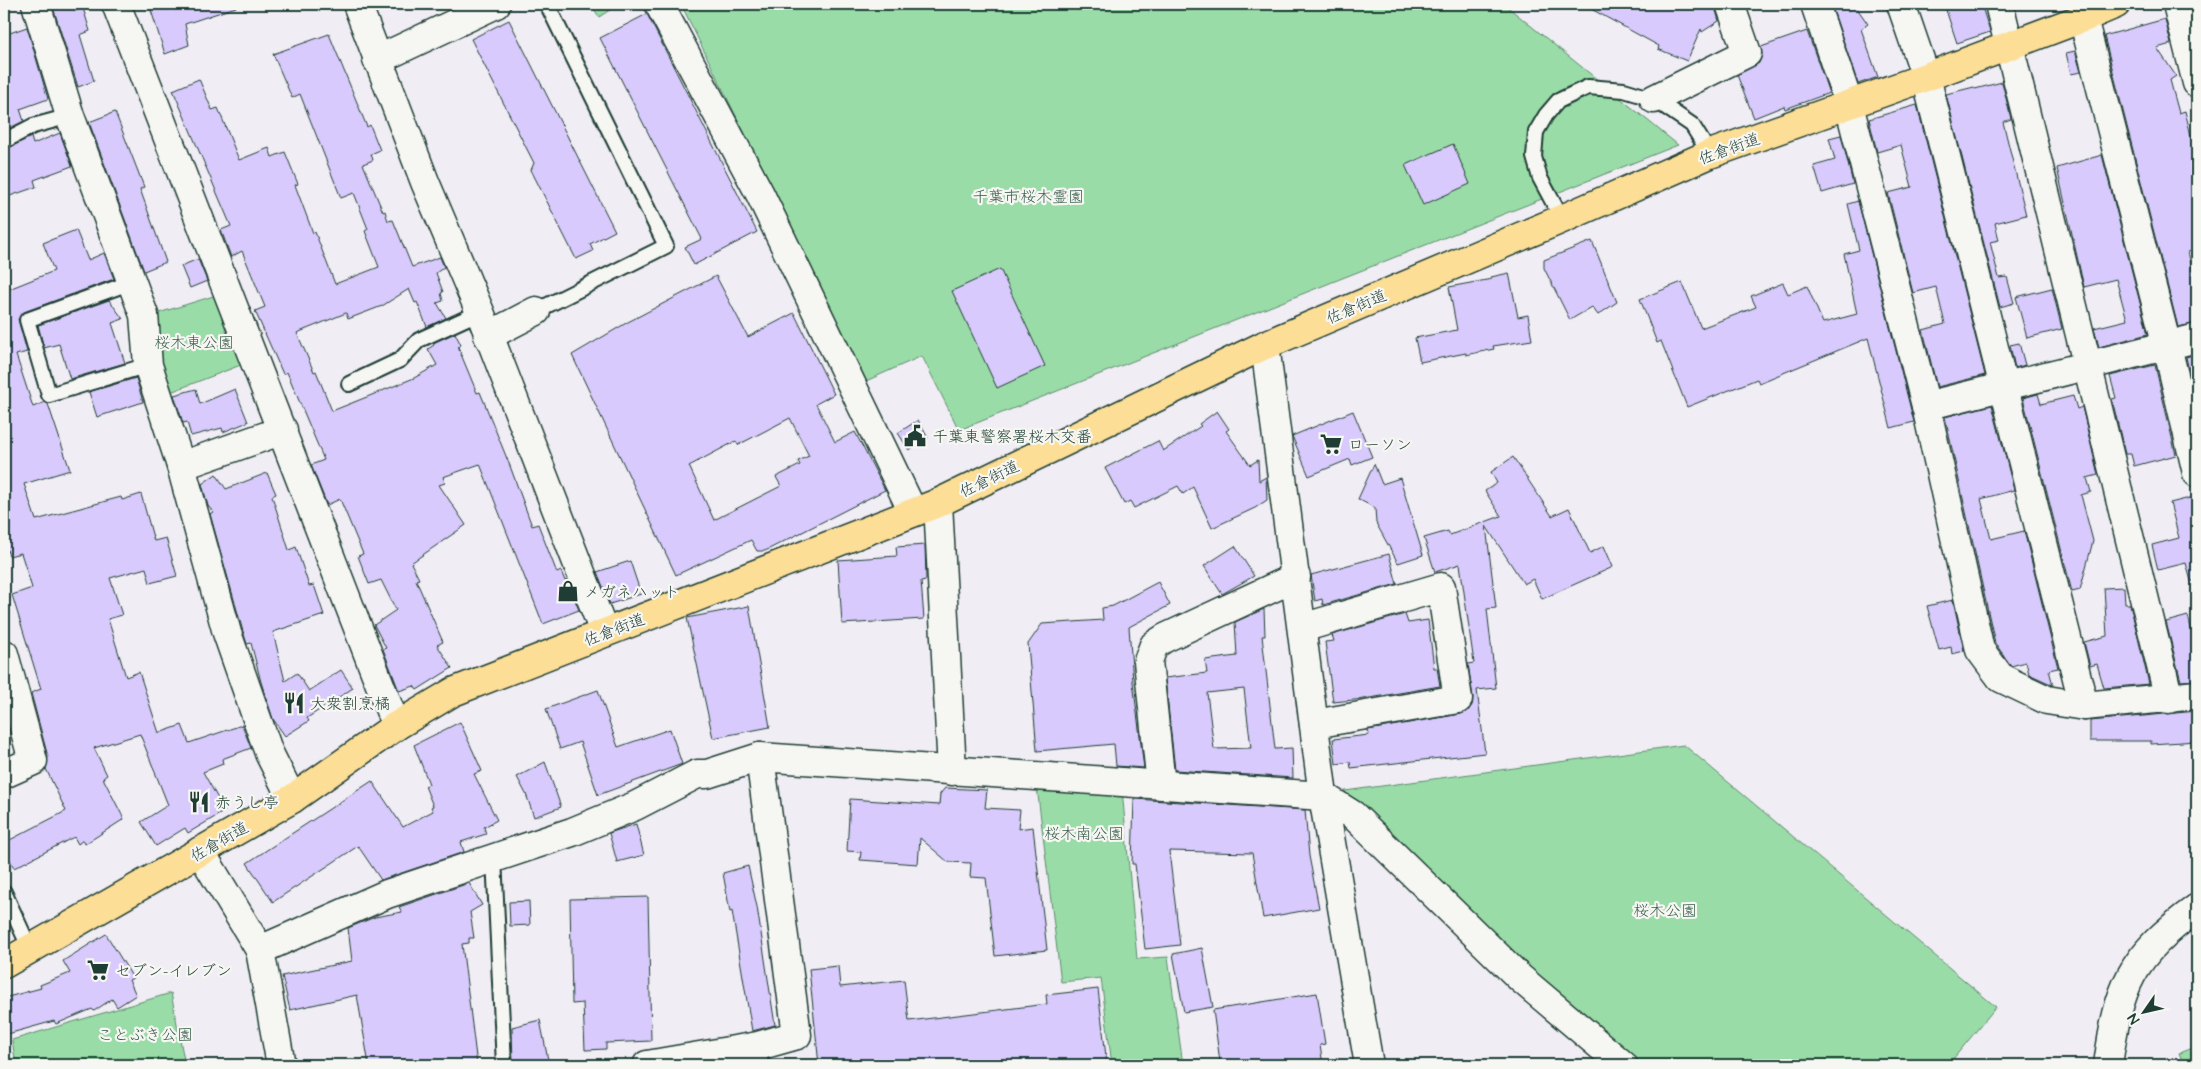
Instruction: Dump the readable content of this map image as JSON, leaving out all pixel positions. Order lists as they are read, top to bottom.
{
  "streets": {
    "highway": ["佐倉街道"]
  },
  "parks": [
    "千葉市桜木霊園",
    "桜木東公園",
    "桜木南公園",
    "桜木公園",
    "ことぶき公園"
  ],
  "places": {
    "public building": ["千葉東警察署桜木交番"],
    "supermarket": ["ローソン", "セブン-イレブン"],
    "shop": ["メガネハット"],
    "restaurant": ["大衆割烹橘", "赤うし亭"]
  },
  "north": "bottom left"
}
